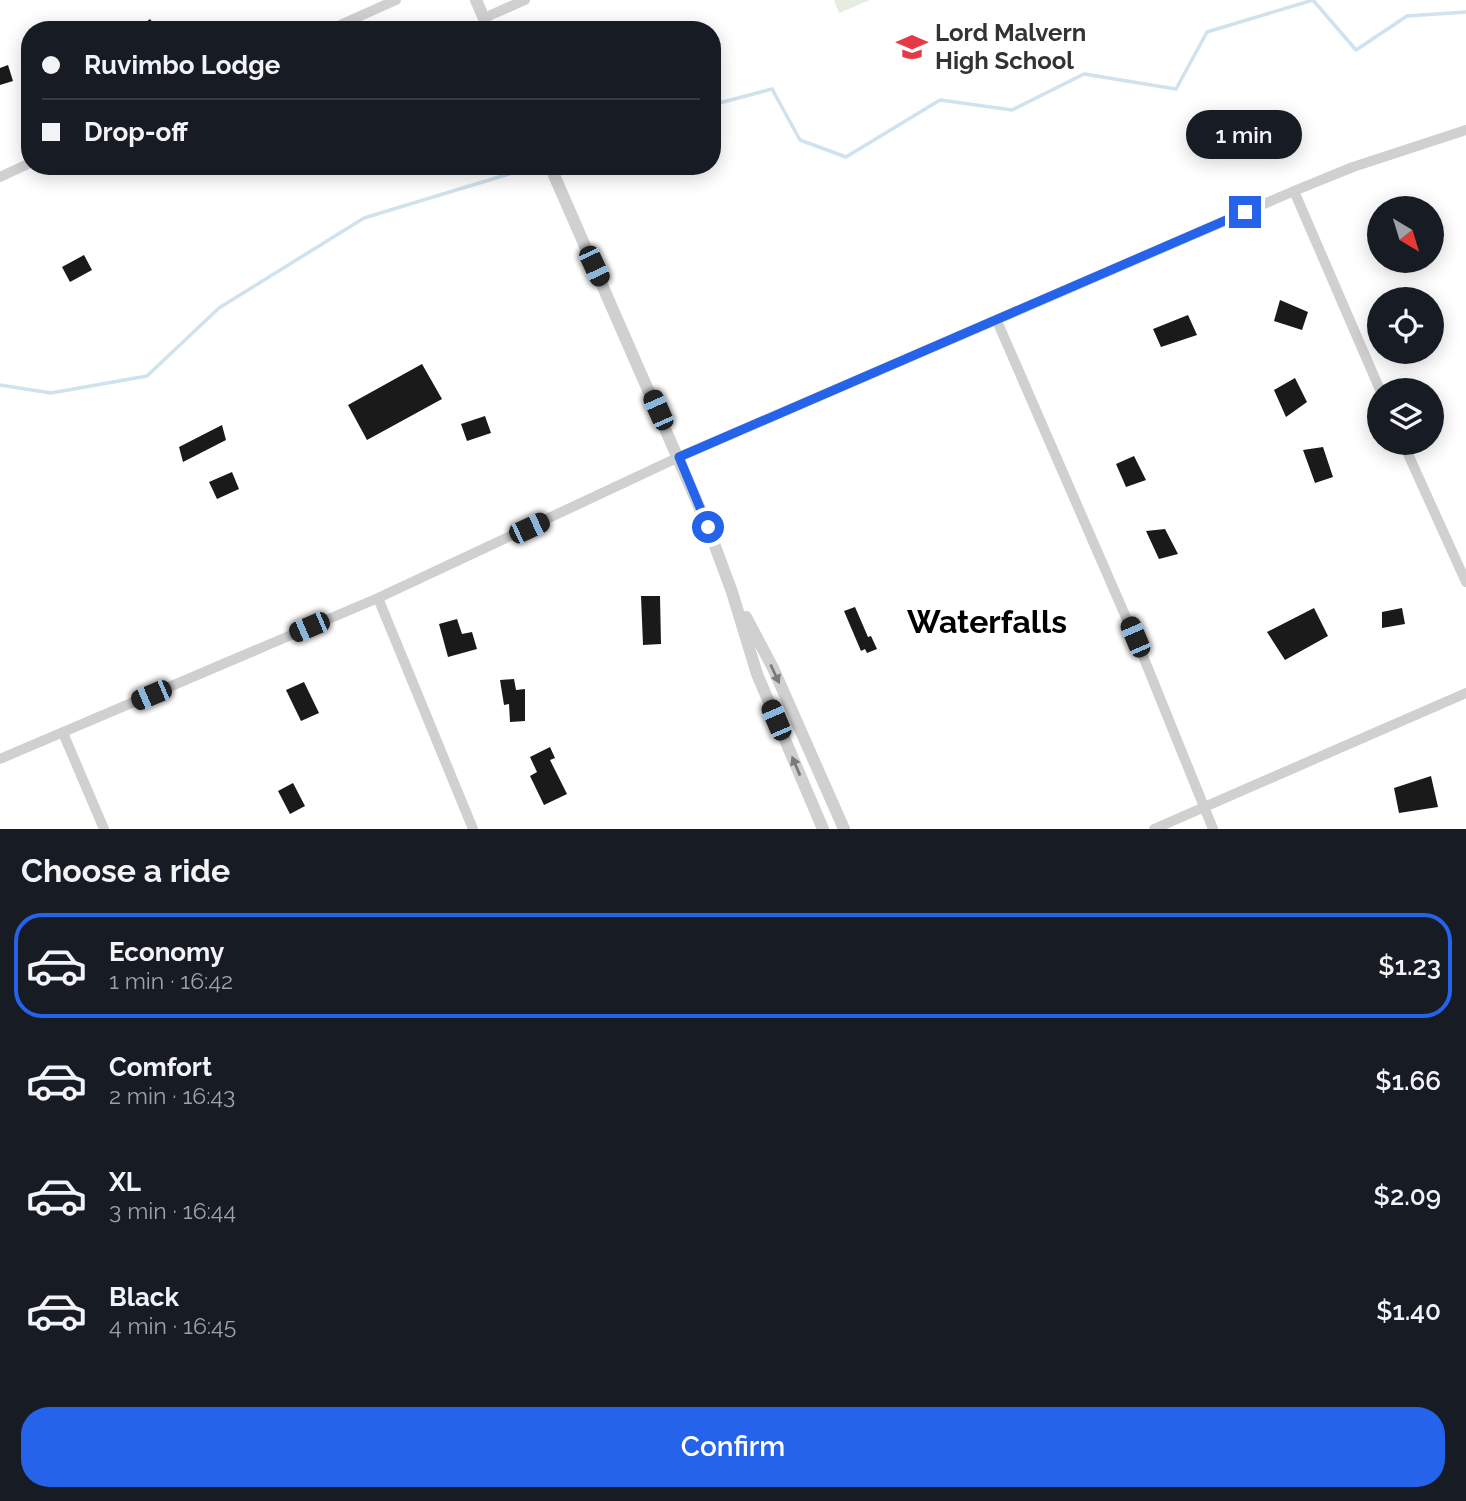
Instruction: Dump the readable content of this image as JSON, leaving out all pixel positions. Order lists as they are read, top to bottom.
{
  "districts": ["Waterfalls"],
  "places": {
    "school or university": ["Lord Malvern High School"]
  },
  "north": "bottom right",
  "page": {
    "banner": ["Ruvimbo Lodge", "Drop-off"],
    "bubble": "1 min",
    "heading": "Choose a ride",
    "list": [
      {
        "name": "Economy",
        "note": "1 min · 16:42",
        "value": "$1.23"
      },
      {
        "name": "Comfort",
        "note": "2 min · 16:43",
        "value": "$1.66"
      },
      {
        "name": "XL",
        "note": "3 min · 16:44",
        "value": "$2.09"
      },
      {
        "name": "Black",
        "note": "4 min · 16:45",
        "value": "$1.40"
      }
    ],
    "buttons": "Confirm"
  }
}
